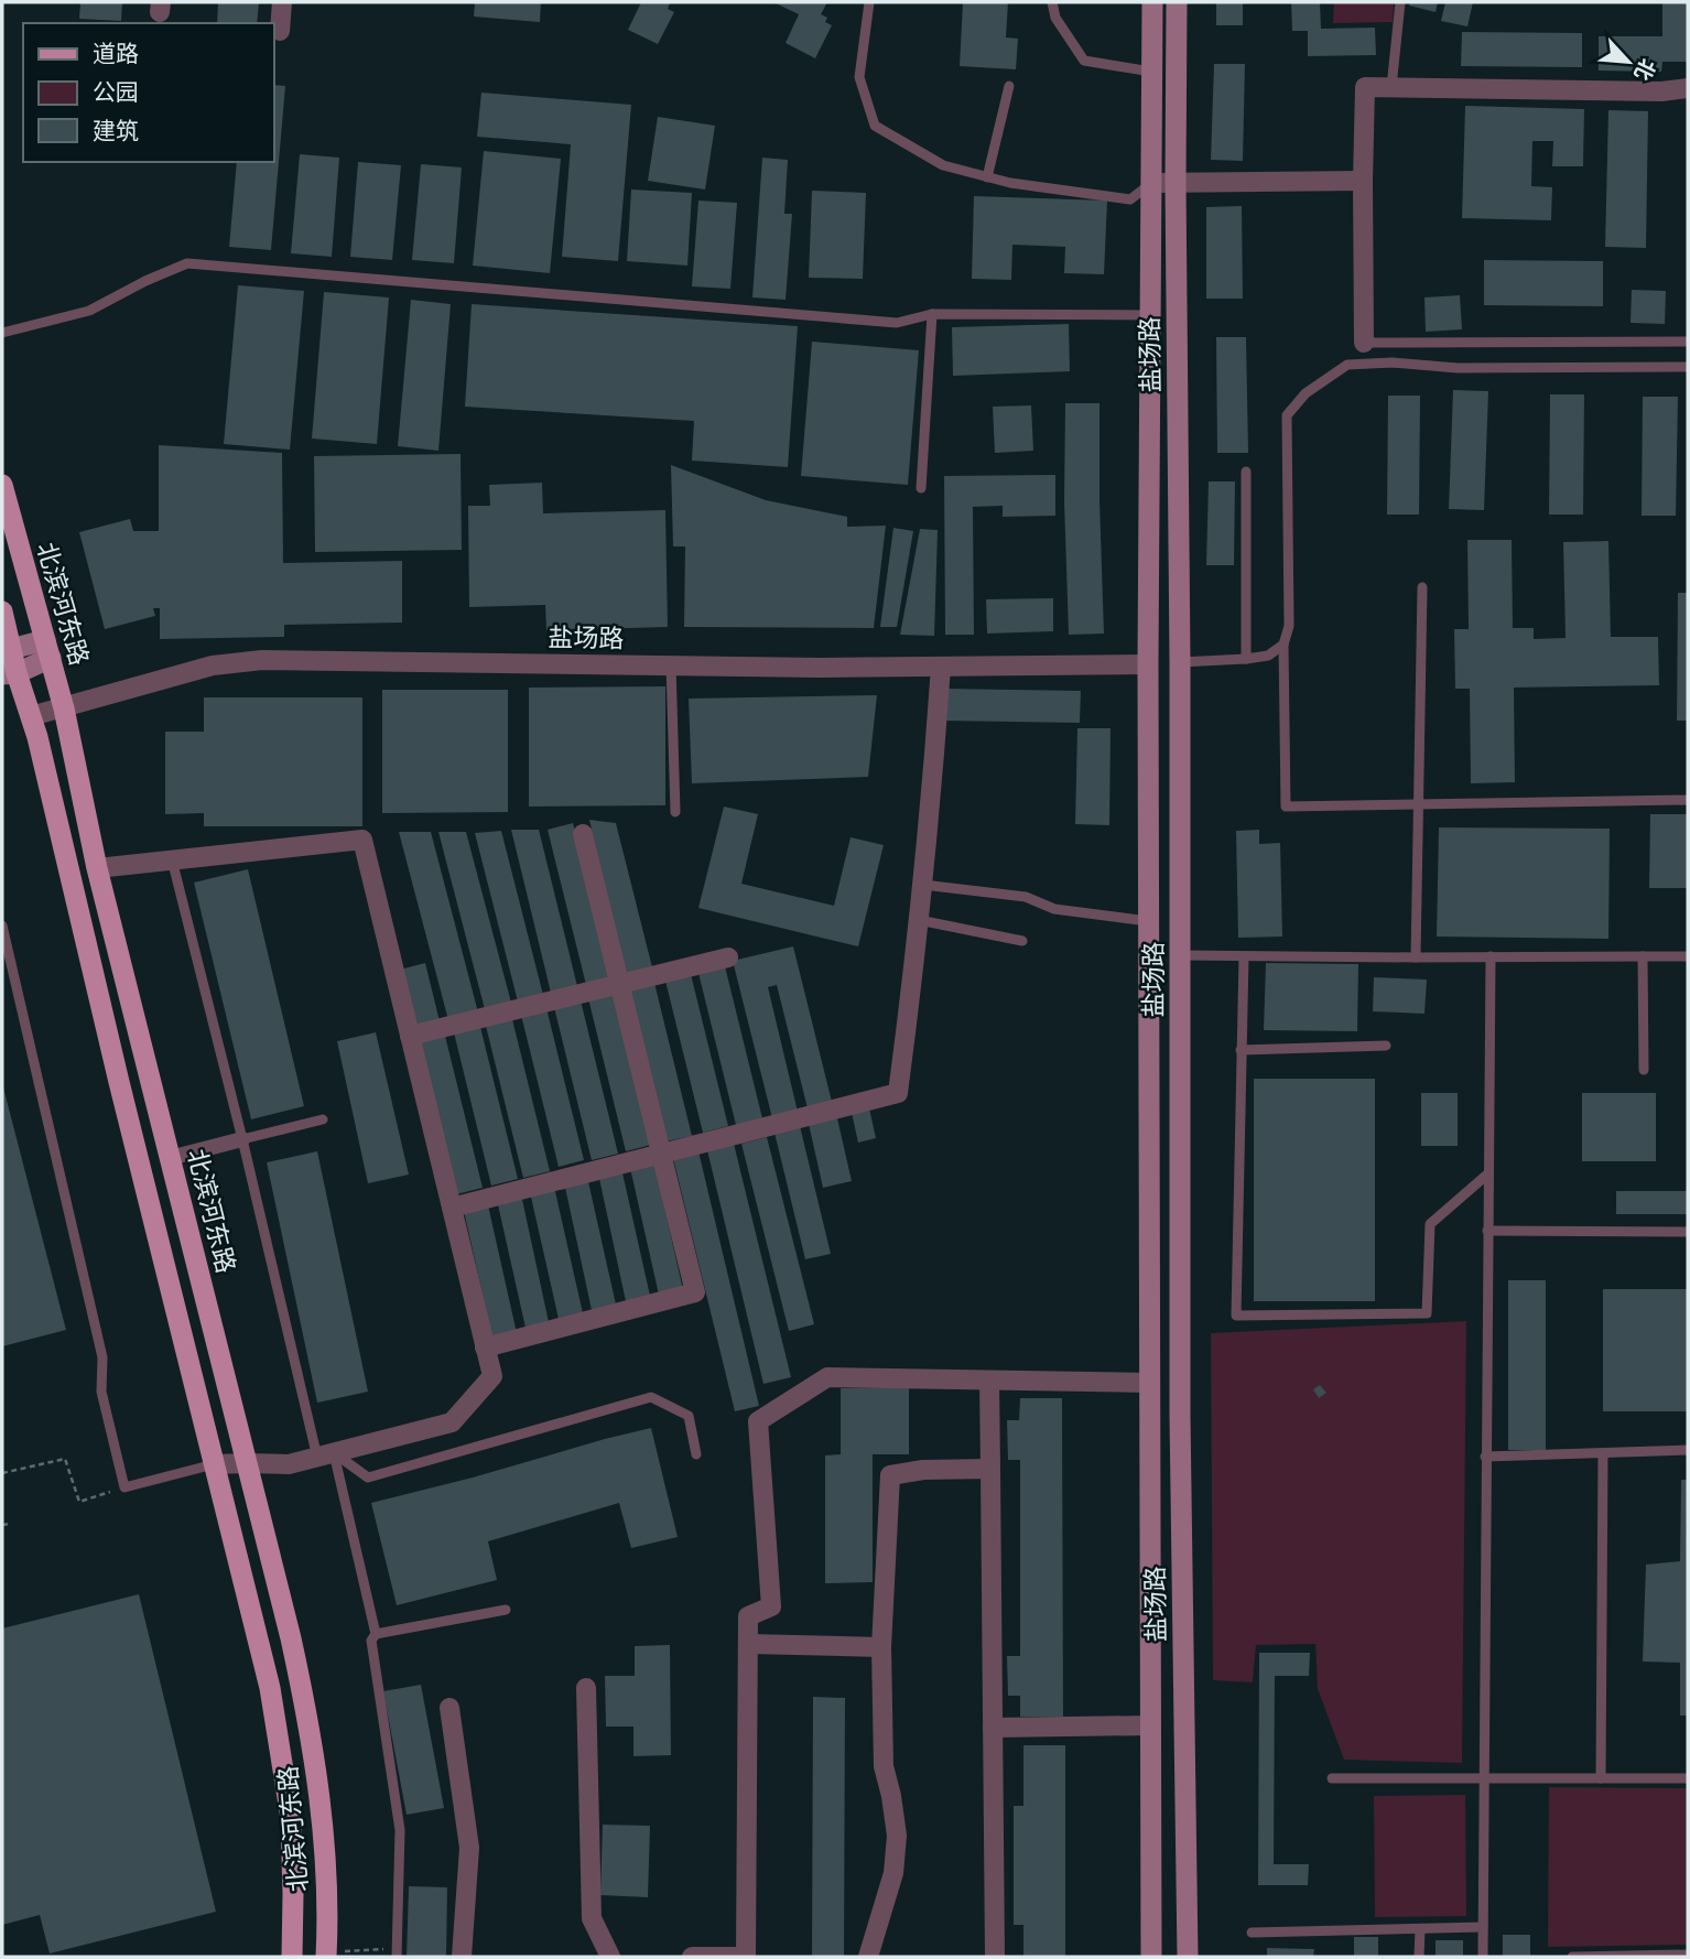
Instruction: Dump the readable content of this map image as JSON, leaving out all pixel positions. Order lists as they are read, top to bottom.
{
  "streets": {
    "main road": ["盐场路", "北滨河东路"]
  },
  "crossings": [
    ["盐场路", "北滨河东路"]
  ],
  "legend": ["道路", "公园", "建筑"],
  "north": "bottom right"
}
